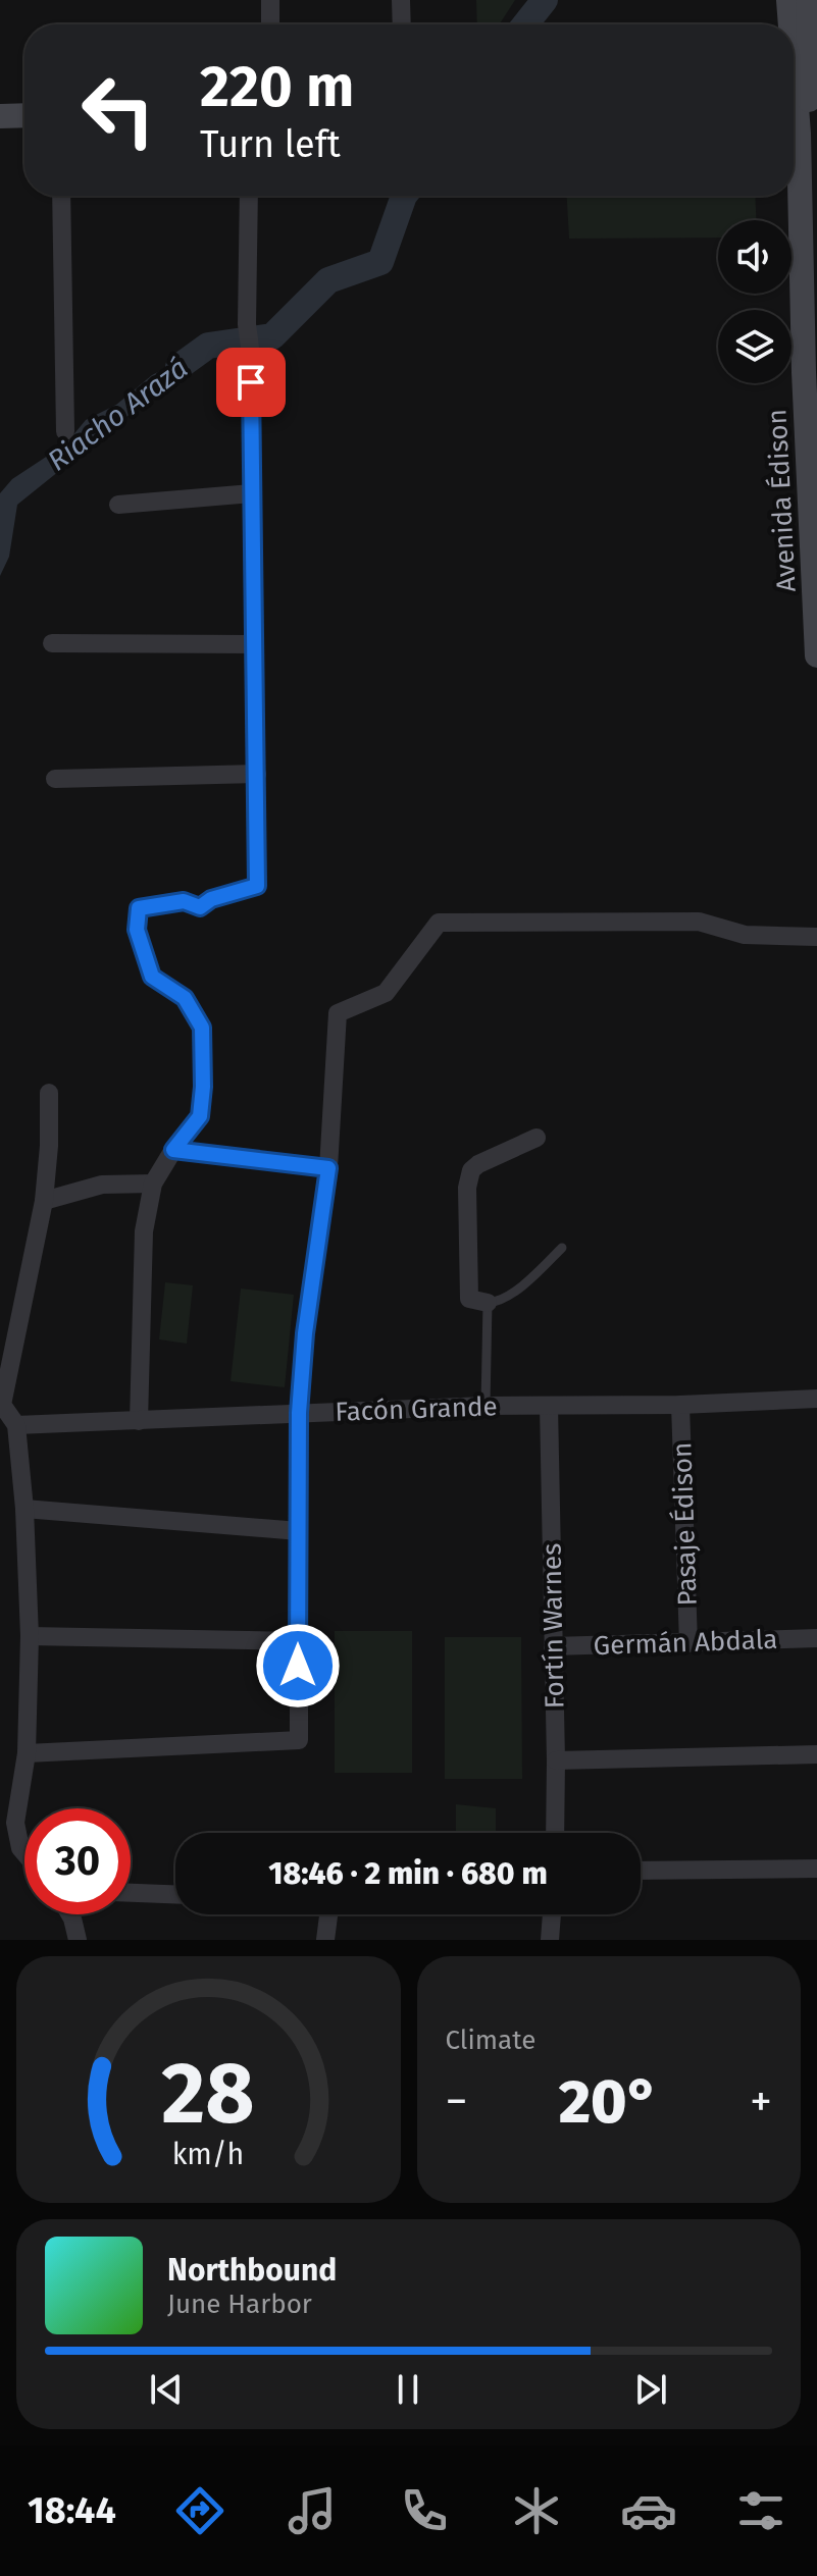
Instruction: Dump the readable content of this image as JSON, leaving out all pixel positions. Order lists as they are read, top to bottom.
{
  "streets": {
    "main road": ["Avenida Édison"],
    "street": [
      "Facón Grande",
      "Pasaje Édison",
      "Fortín Warnes",
      "Germán Abdala"
    ]
  },
  "crossings": [
    ["Facón Grande", "Pasaje Édison"],
    ["Facón Grande", "Fortín Warnes"],
    ["Pasaje Édison", "Germán Abdala"],
    ["Fortín Warnes", "Germán Abdala"]
  ],
  "water": ["Riacho Arazá"],
  "page": {
    "turn": ["220 m", "Turn left"],
    "limit": "30",
    "trip": "18:46 · 2 min · 680 m",
    "tile": "Climate",
    "heat": ["−", "20°", "+"],
    "song": ["Northbound", "June Harbor"],
    "tabs": "18:44",
    "gauge": ["28", "km/h"]
  }
}
